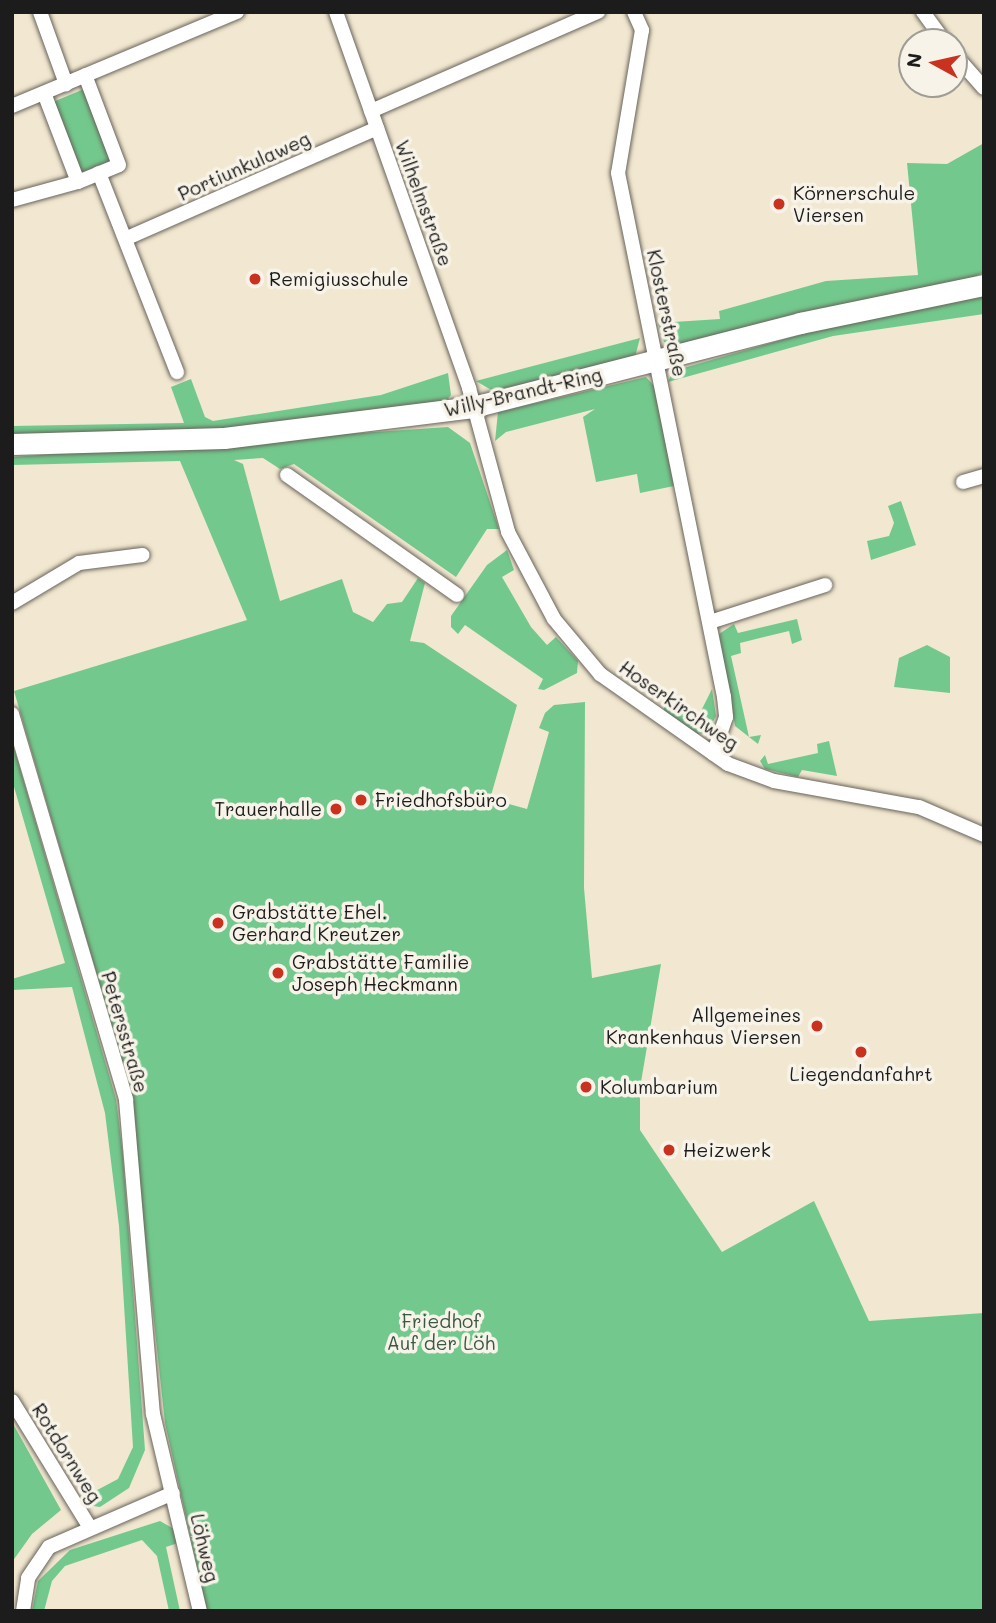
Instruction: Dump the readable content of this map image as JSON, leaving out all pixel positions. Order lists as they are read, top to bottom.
{
  "streets": {
    "main road": ["Willy-Brandt-Ring"],
    "street": [
      "Portiunkulaweg",
      "Wilhelmstraße",
      "Klosterstraße",
      "Hoserkirchweg",
      "Petersstraße",
      "Rotdornweg",
      "Löhweg"
    ]
  },
  "crossings": [
    ["Portiunkulaweg", "Wilhelmstraße"],
    ["Wilhelmstraße", "Willy-Brandt-Ring"],
    ["Wilhelmstraße", "Hoserkirchweg"],
    ["Klosterstraße", "Willy-Brandt-Ring"],
    ["Klosterstraße", "Hoserkirchweg"],
    ["Willy-Brandt-Ring", "Hoserkirchweg"],
    ["Petersstraße", "Löhweg"]
  ],
  "parks": ["Friedhof Auf der Löh"],
  "places": [
    "Körnerschule Viersen",
    "Remigiusschule",
    "Friedhofsbüro",
    "Trauerhalle",
    "Grabstätte Ehel. Gerhard Kreutzer",
    "Grabstätte Familie Joseph Heckmann",
    "Allgemeines Krankenhaus Viersen",
    "Liegendanfahrt",
    "Kolumbarium",
    "Heizwerk"
  ],
  "north": "left"
}
